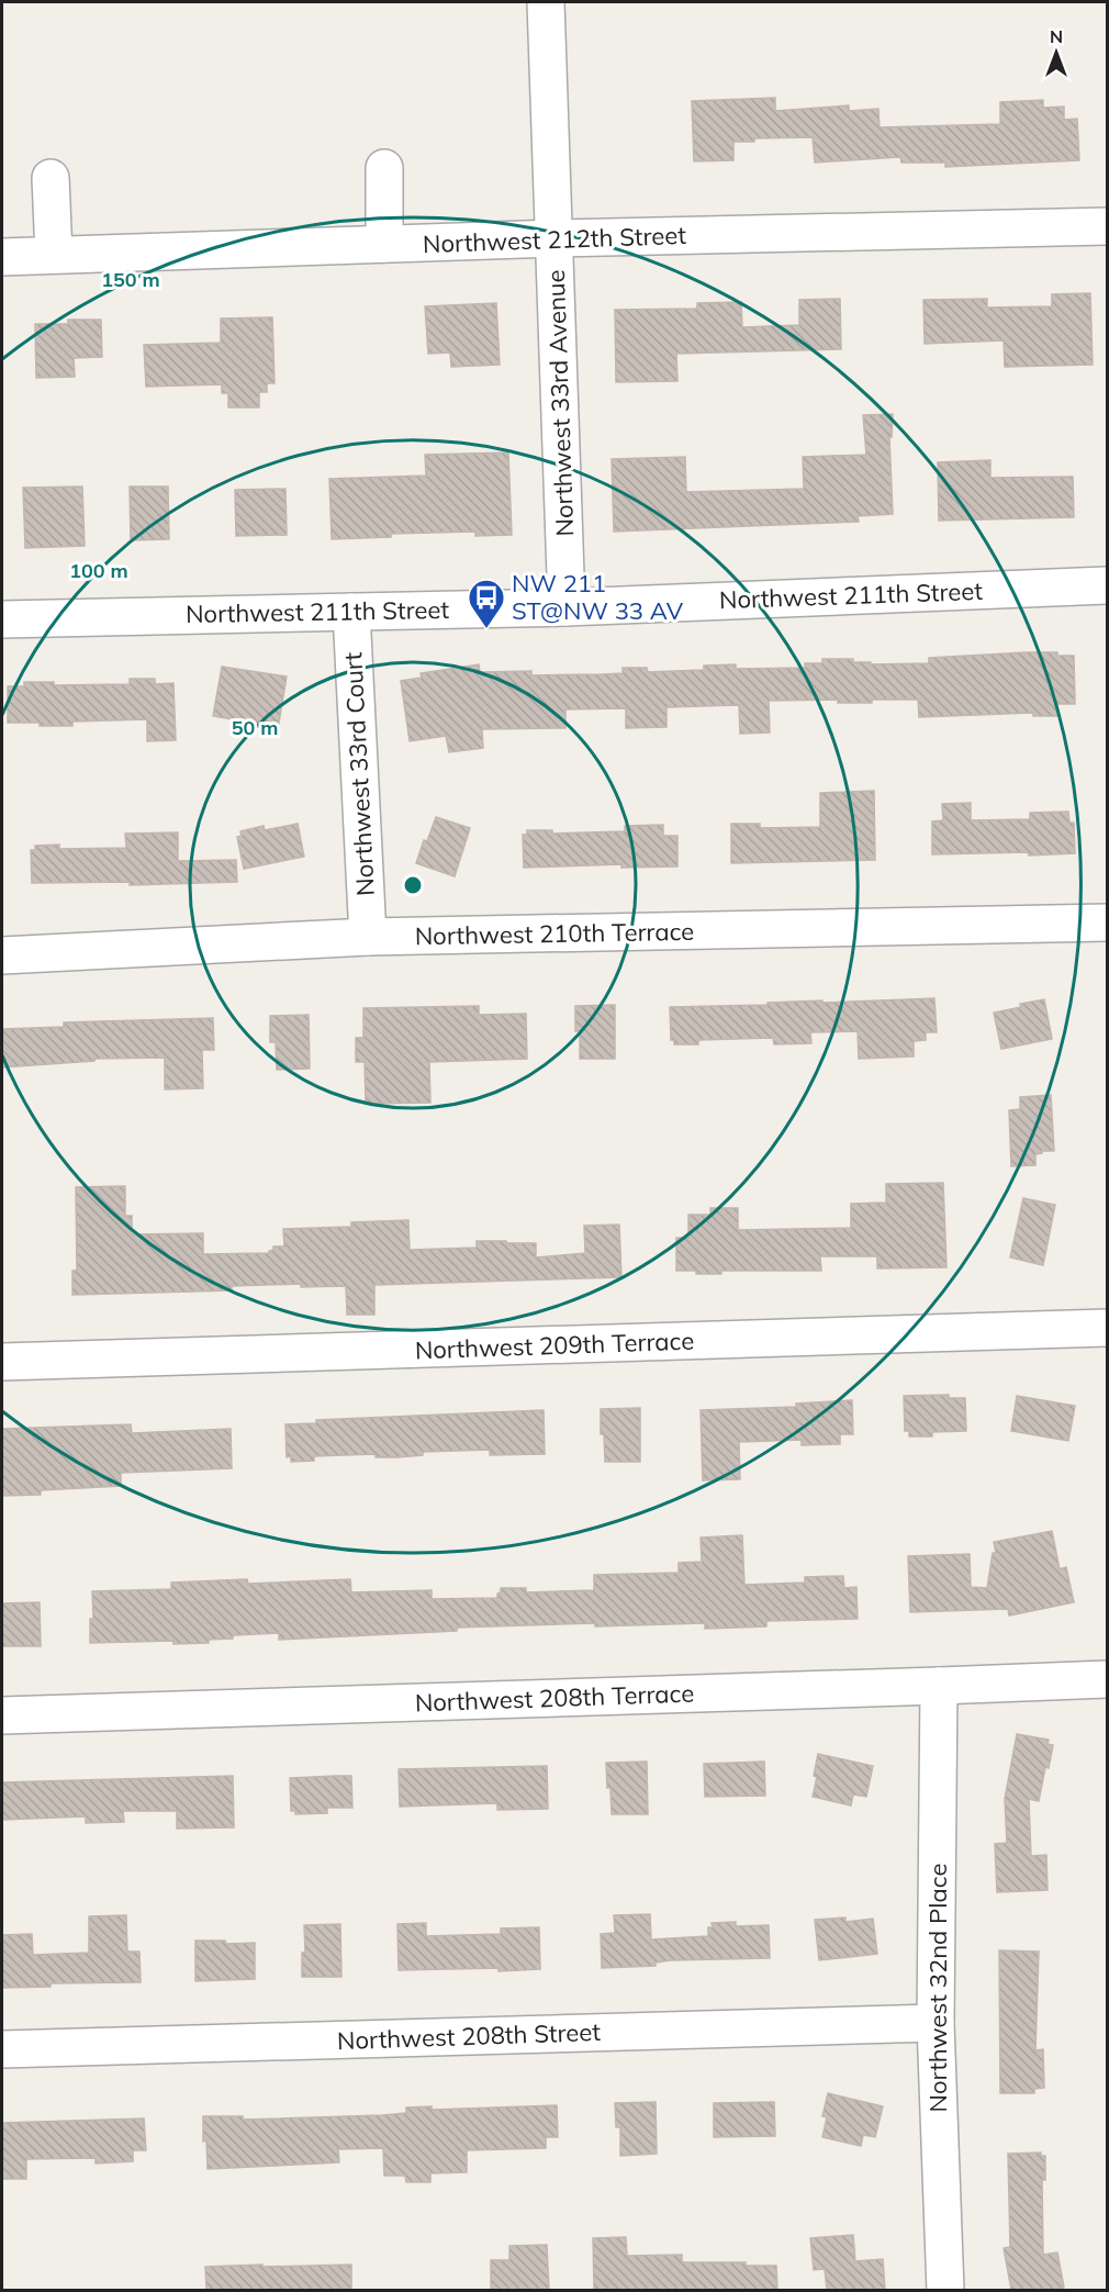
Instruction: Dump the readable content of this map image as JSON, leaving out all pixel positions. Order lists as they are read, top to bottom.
{
  "streets": {
    "street": [
      "Northwest 212th Street",
      "Northwest 33rd Avenue",
      "Northwest 211th Street",
      "Northwest 33rd Court",
      "Northwest 210th Terrace",
      "Northwest 209th Terrace",
      "Northwest 208th Terrace",
      "Northwest 32nd Place",
      "Northwest 208th Street"
    ]
  },
  "crossings": [
    ["Northwest 212th Street", "Northwest 33rd Avenue"],
    ["Northwest 33rd Avenue", "Northwest 211th Street"],
    ["Northwest 211th Street", "Northwest 33rd Court"],
    ["Northwest 33rd Court", "Northwest 210th Terrace"],
    ["Northwest 208th Terrace", "Northwest 32nd Place"],
    ["Northwest 32nd Place", "Northwest 208th Street"]
  ],
  "places": {
    "bus stop": ["NW 211 ST@NW 33 AV"]
  },
  "north": "top",
  "rings": ["150 m", "100 m", "50 m"]
}
